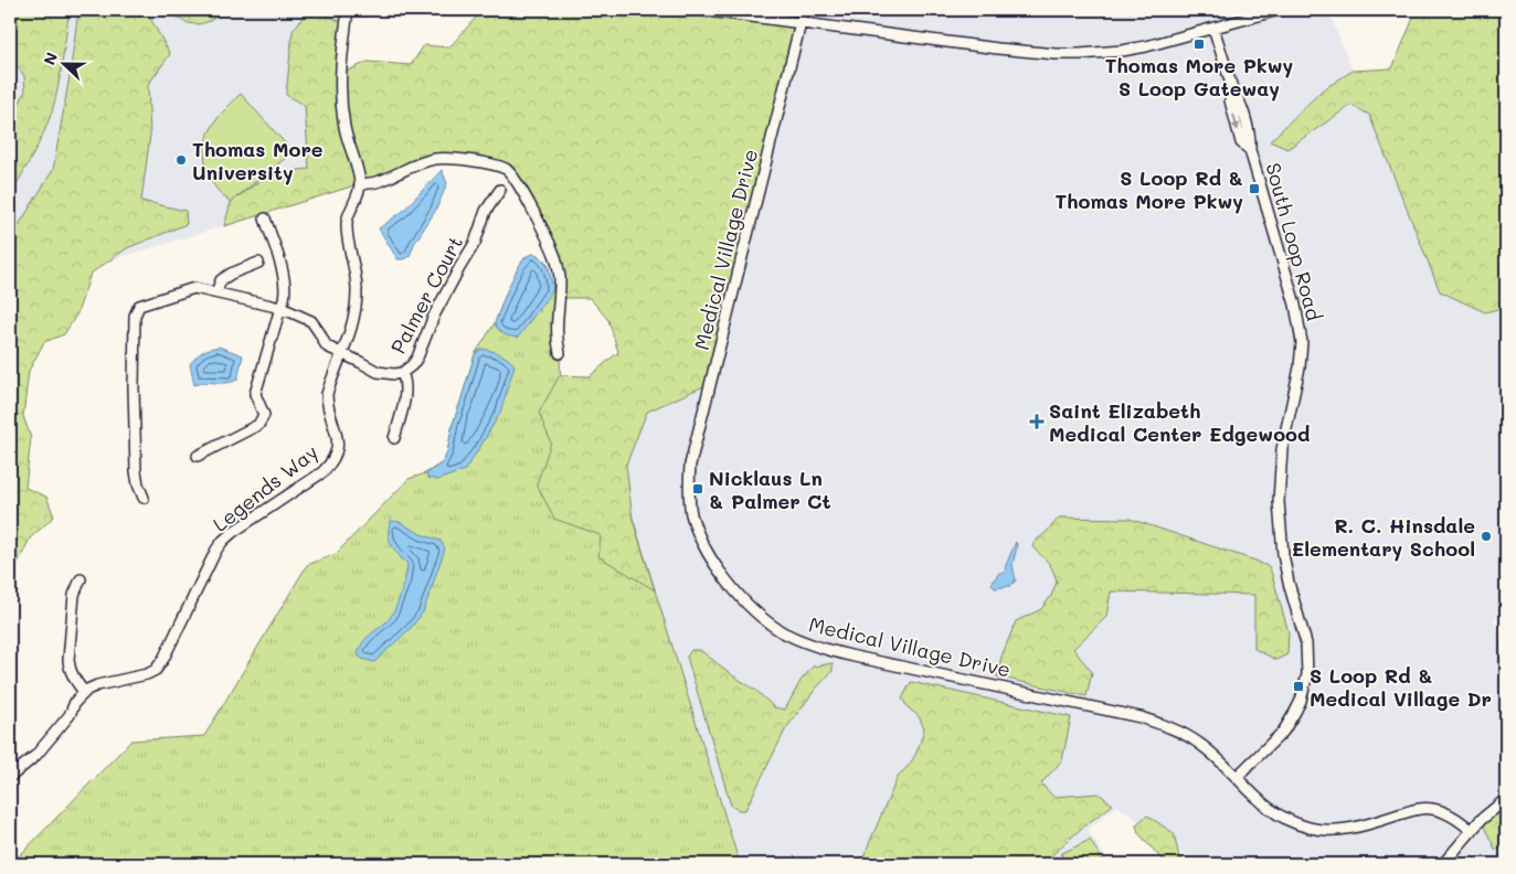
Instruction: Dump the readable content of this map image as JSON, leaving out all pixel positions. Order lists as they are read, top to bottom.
{
  "streets": {
    "street": [
      "South Loop Road",
      "Medical Village Drive",
      "Palmer Court",
      "Legends Way"
    ]
  },
  "crossings": [
    ["South Loop Road", "Medical Village Drive"],
    ["Palmer Court", "Legends Way"]
  ],
  "places": {
    "transit": [
      "Thomas More Pkwy S Loop Gateway",
      "S Loop Rd & Thomas More Pkwy",
      "Nicklaus Ln & Palmer Ct",
      "S Loop Rd & Medical Village Dr"
    ],
    "other": ["Thomas More University", "R. C. Hinsdale Elementary School"],
    "health": ["Saint Elizabeth Medical Center Edgewood"]
  },
  "north": "left"
}
